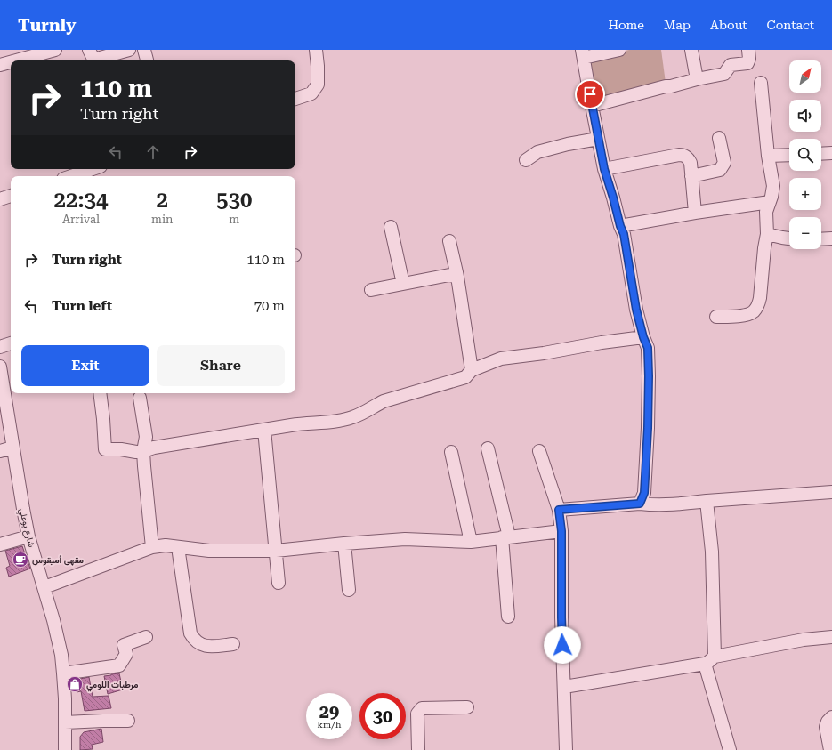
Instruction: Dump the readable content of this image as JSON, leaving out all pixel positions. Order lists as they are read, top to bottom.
{
  "streets": {
    "street": ["شارع بوعلي"]
  },
  "places": {
    "cafe": ["مقهى أميقوس"],
    "shop": ["مرطبات اللومي"]
  },
  "north": "top right",
  "page": {
    "header": "Turnly",
    "nav": [
      "Home",
      "Map",
      "About",
      "Contact"
    ],
    "map_buttons": ["+", "−"],
    "turn": ["110 m", "Turn right"],
    "eta": [
      "22:34",
      "Arrival",
      "2",
      "min",
      "530",
      "m"
    ],
    "list": [
      {
        "name": "Turn right",
        "value": "110 m"
      },
      {
        "name": "Turn left",
        "value": "70 m"
      }
    ],
    "buttons": ["Exit", "Share"],
    "speed": "29 km/h",
    "limit": "30"
  }
}
